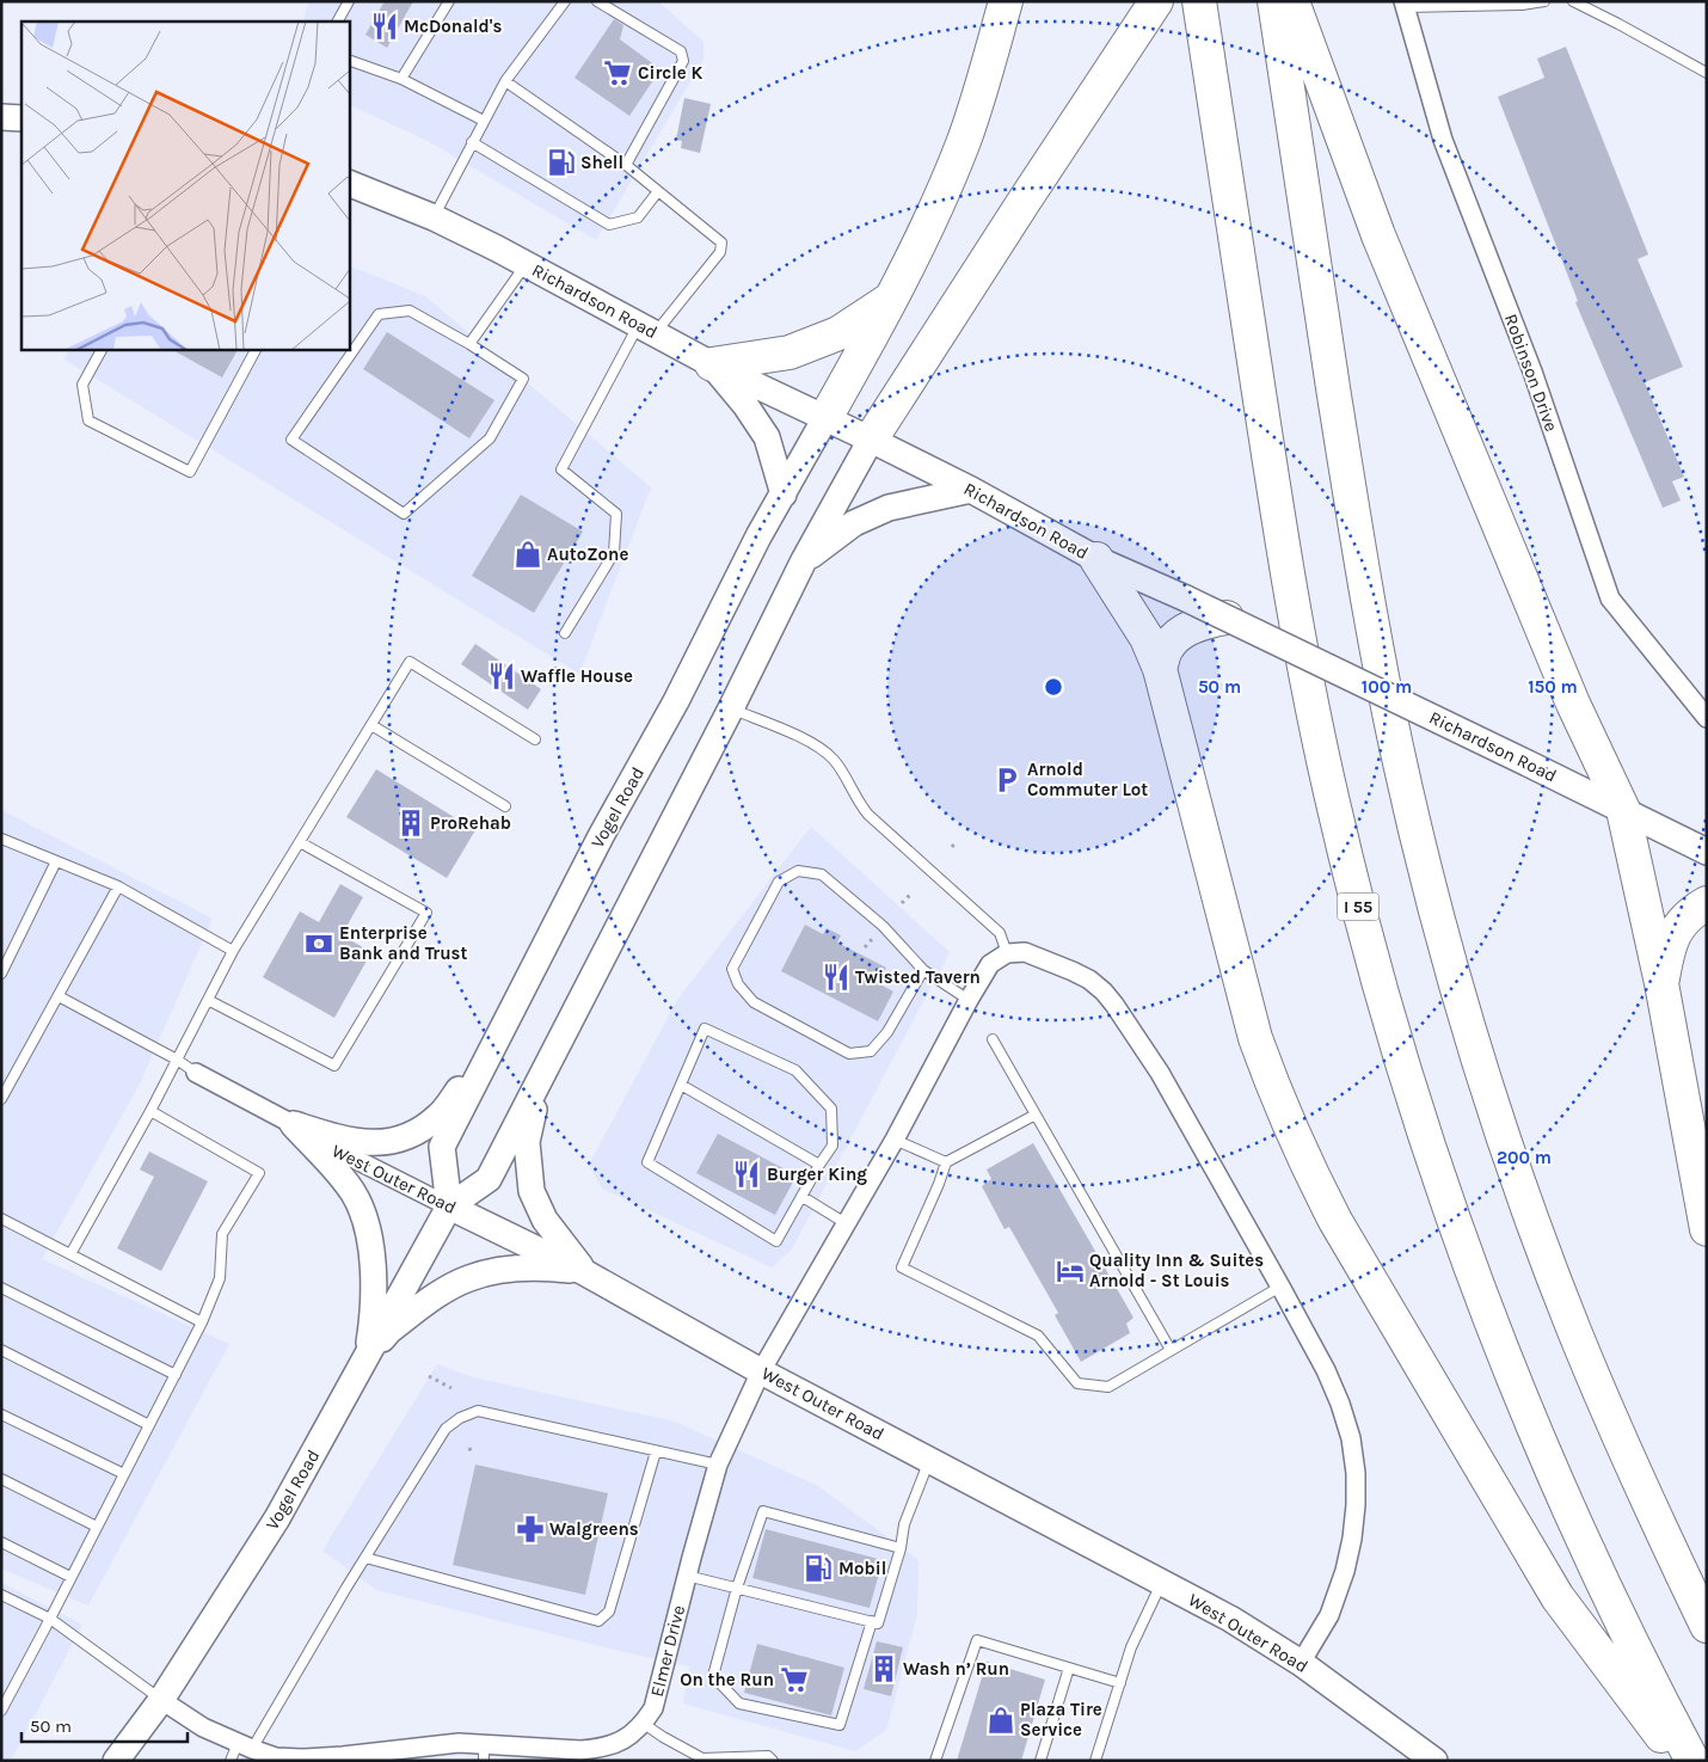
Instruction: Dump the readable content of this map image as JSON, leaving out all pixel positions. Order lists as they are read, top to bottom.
{
  "streets": {
    "highway": ["I 55"],
    "main road": ["Richardson Road", "Vogel Road", "West Outer Road"],
    "street": ["Robinson Drive", "Elmer Drive"]
  },
  "crossings": [
    ["Richardson Road", "Vogel Road"],
    ["Vogel Road", "West Outer Road"],
    ["Vogel Road", "Elmer Drive"],
    ["West Outer Road", "Elmer Drive"]
  ],
  "places": {
    "restaurant": [
      "McDonald's",
      "Waffle House",
      "Twisted Tavern",
      "Burger King"
    ],
    "supermarket": ["Circle K", "On the Run"],
    "fuel station": ["Shell", "Mobil"],
    "shop": ["AutoZone", "Plaza Tire Service"],
    "parking": ["Arnold Commuter Lot"],
    "building": ["ProRehab", "Wash n’ Run"],
    "bank": ["Enterprise Bank and Trust"],
    "hotel": ["Quality Inn & Suites Arnold - St Louis"],
    "pharmacy": ["Walgreens"]
  },
  "scale_bar": "50 m",
  "rings": [
    "50 m",
    "100 m",
    "150 m",
    "200 m"
  ]
}
